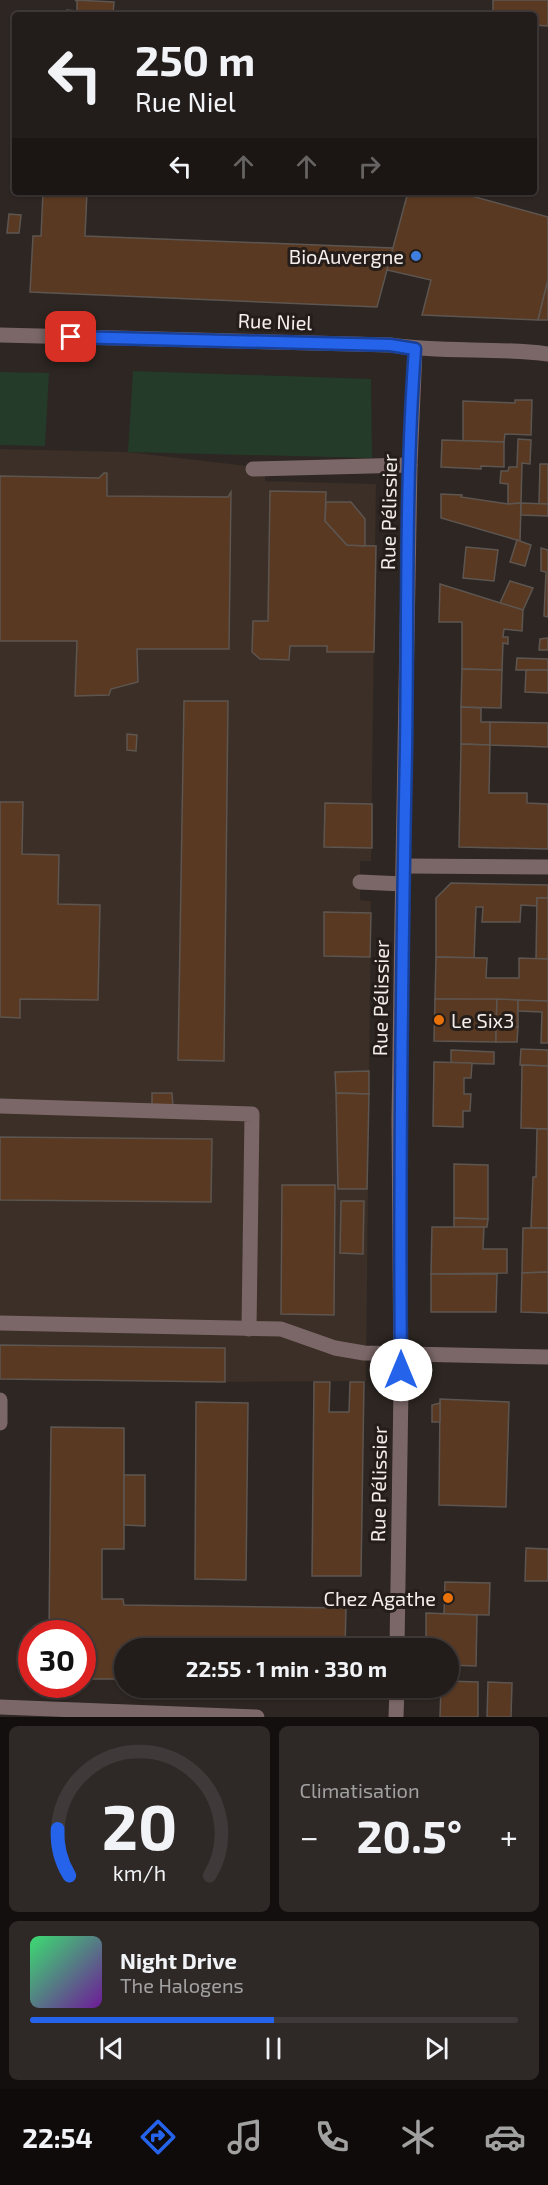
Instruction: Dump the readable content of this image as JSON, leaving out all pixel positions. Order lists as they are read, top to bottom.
{
  "streets": {
    "street": ["Rue Niel", "Rue Pélissier"]
  },
  "crossings": [
    ["Rue Niel", "Rue Pélissier"]
  ],
  "places": ["BioAuvergne", "Le Six3", "Chez Agathe"],
  "page": {
    "turn": ["250 m", "Rue Niel"],
    "limit": "30",
    "trip": "22:55 · 1 min · 330 m",
    "tile": "Climatisation",
    "heat": ["−", "20.5°", "+"],
    "song": ["Night Drive", "The Halogens"],
    "tabs": "22:54",
    "gauge": ["20", "km/h"]
  }
}
